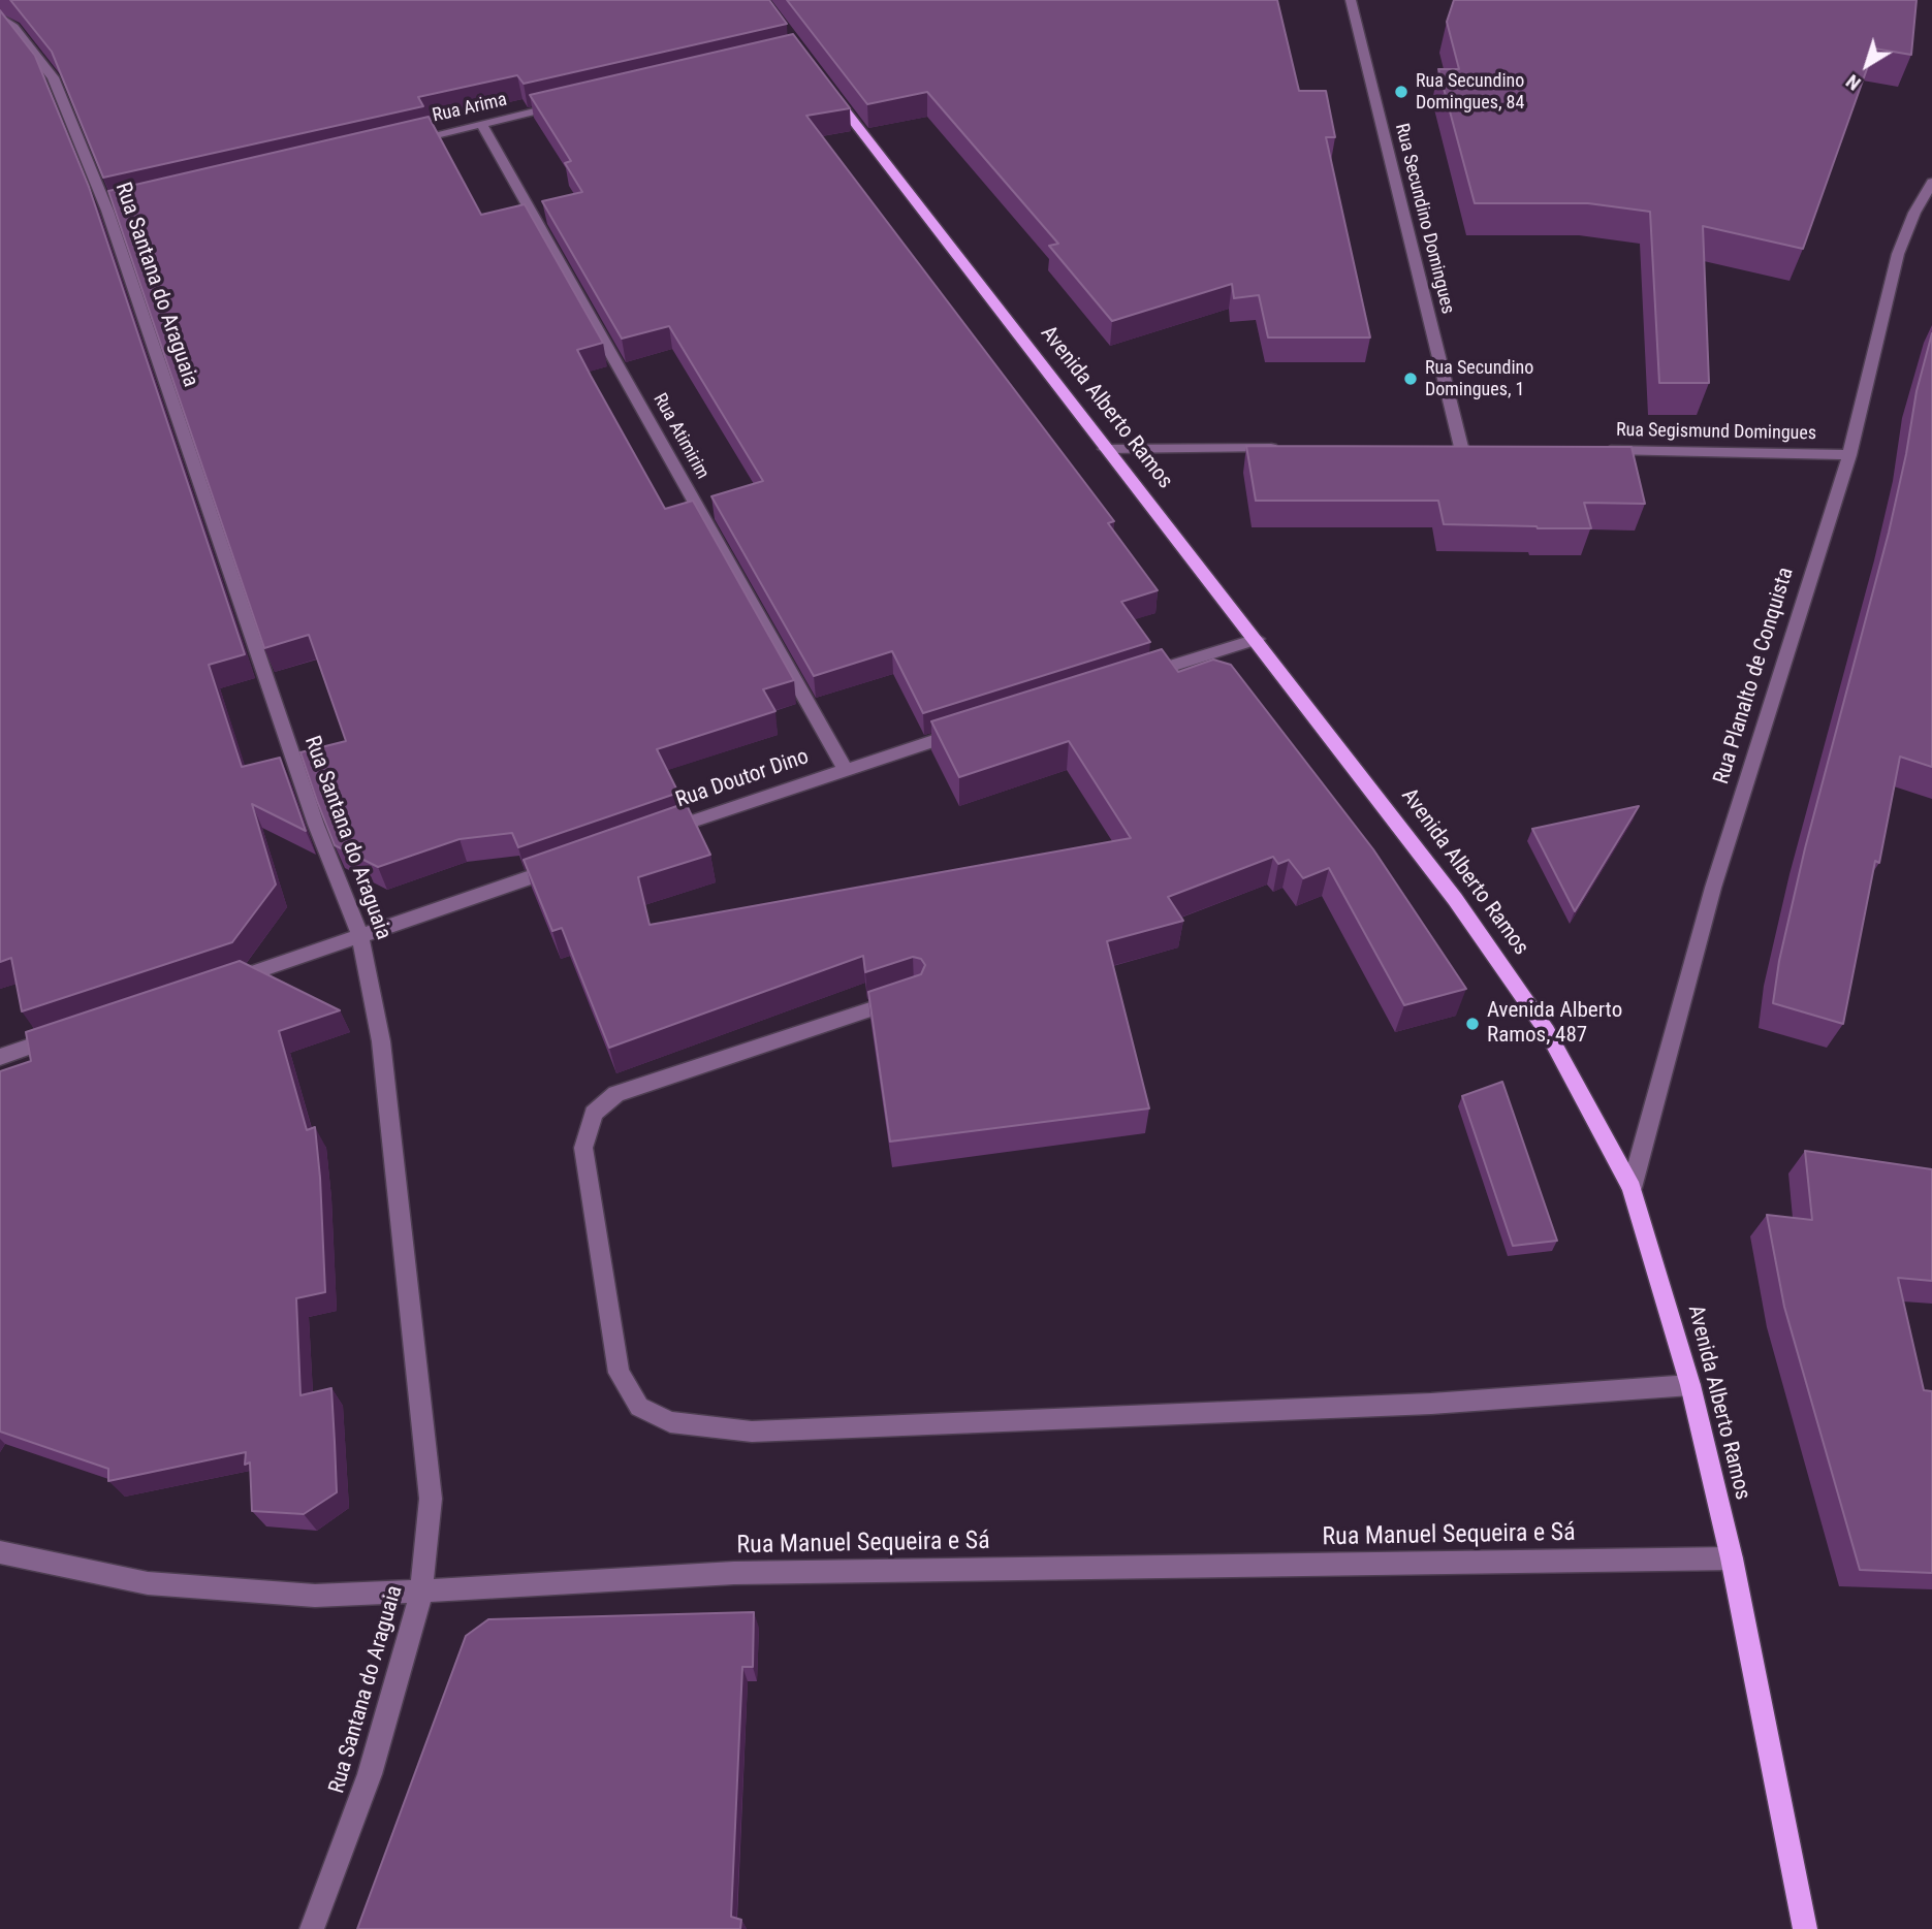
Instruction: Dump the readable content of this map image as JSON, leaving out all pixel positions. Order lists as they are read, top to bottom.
{
  "streets": {
    "main road": ["Avenida Alberto Ramos"],
    "street": [
      "Rua Arima",
      "Rua Secundino Domingues",
      "Rua Santana do Araguaia",
      "Rua Segismund Domingues",
      "Rua Atimirim",
      "Rua Planalto de Conquista",
      "Rua Doutor Dino",
      "Rua Manuel Sequeira e Sá"
    ]
  },
  "crossings": [
    ["Rua Arima", "Rua Atimirim"],
    ["Rua Santana do Araguaia", "Rua Manuel Sequeira e Sá"],
    ["Avenida Alberto Ramos", "Rua Planalto de Conquista"],
    ["Avenida Alberto Ramos", "Rua Manuel Sequeira e Sá"],
    ["Rua Segismund Domingues", "Rua Planalto de Conquista"],
    ["Rua Atimirim", "Rua Doutor Dino"]
  ],
  "places": ["Rua Secundino Domingues, 84", "Rua Secundino Domingues, 1", "Avenida Alberto Ramos, 487"],
  "north": "bottom left"
}
